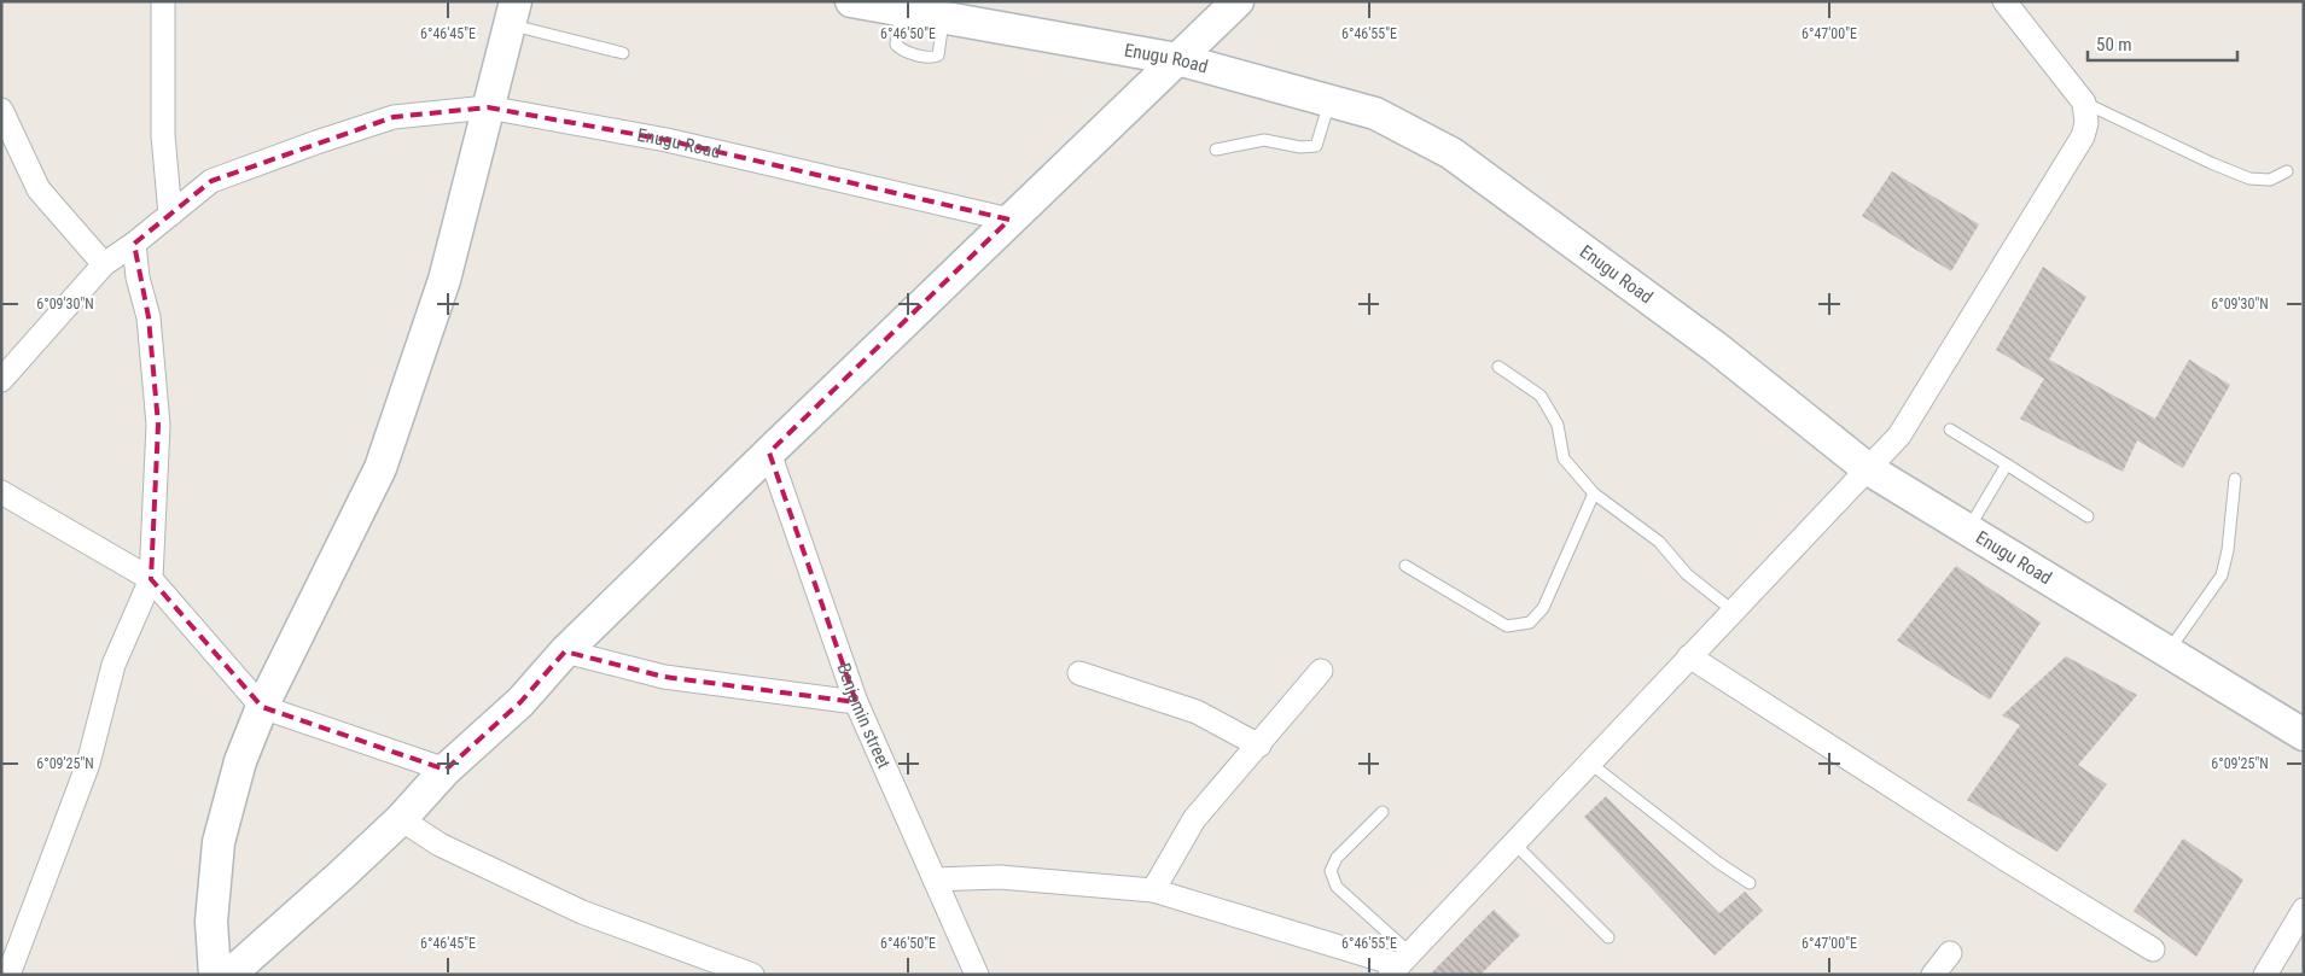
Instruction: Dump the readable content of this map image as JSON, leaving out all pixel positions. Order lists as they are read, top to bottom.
{
  "streets": {
    "street": ["Enugu Road", "Benjamin street"]
  },
  "scale_bar": "50 m",
  "coordinates": [
    "6°46'45\"E",
    "6°46'50\"E",
    "6°46'55\"E",
    "6°47'00\"E",
    "6°09'30\"N",
    "6°09'25\"N"
  ]
}
